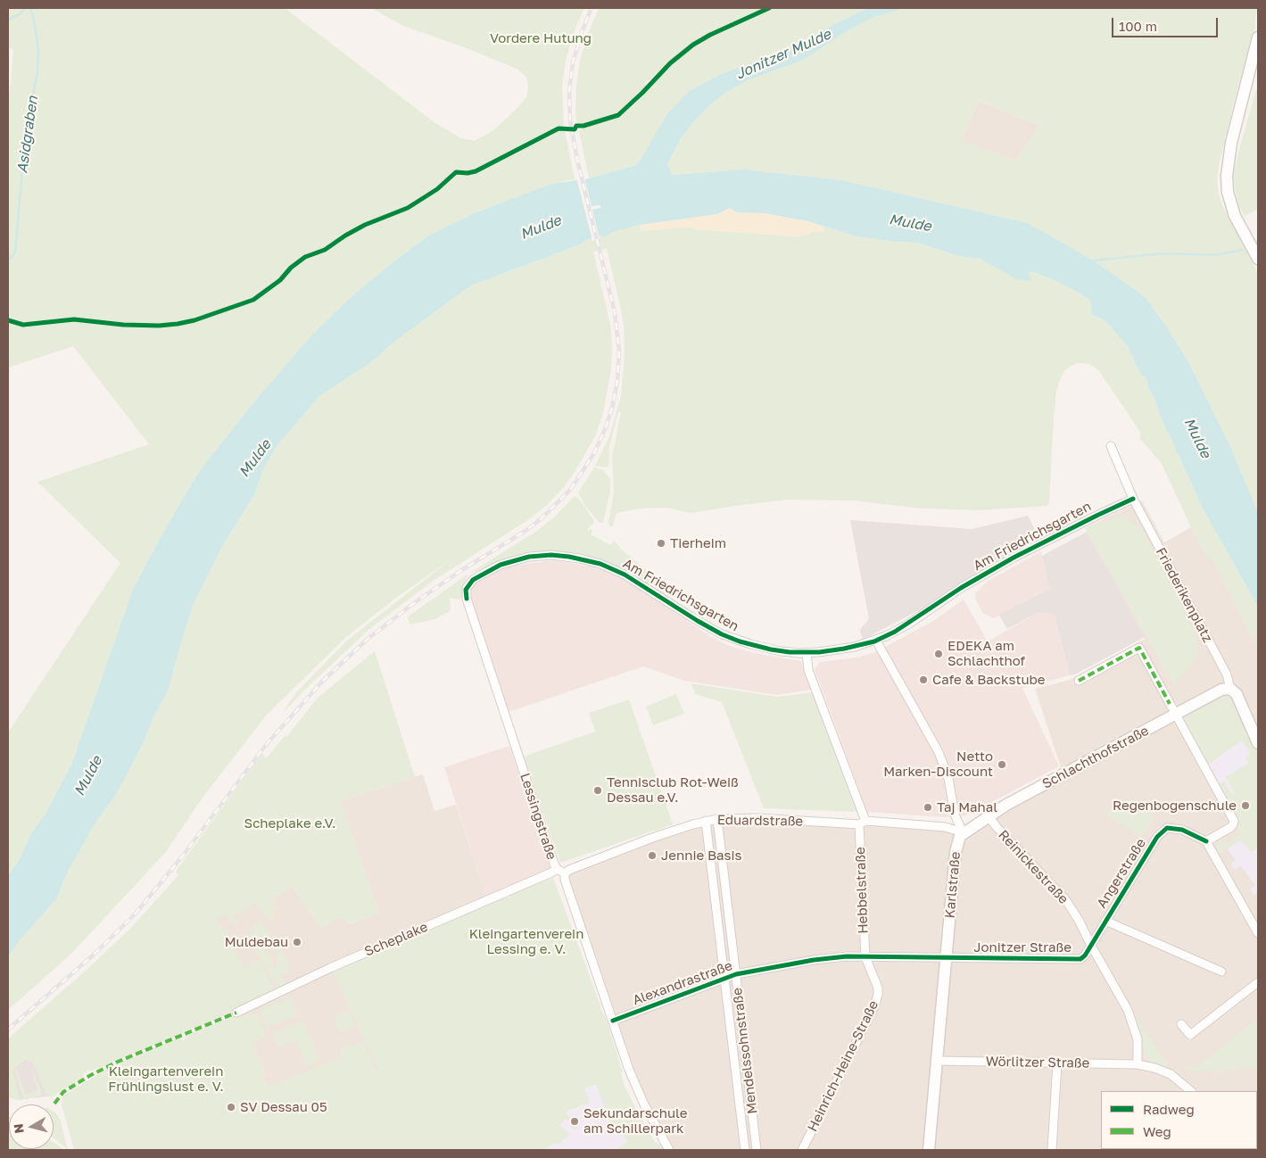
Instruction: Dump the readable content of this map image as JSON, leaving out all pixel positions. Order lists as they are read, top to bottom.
{
  "streets": {
    "main road": ["Friederikenplatz", "Schlachthofstraße", "Karlstraße"],
    "street": [
      "Am Friedrichsgarten",
      "Lessingstraße",
      "Eduardstraße",
      "Reinickestraße",
      "Angerstraße",
      "Hebbelstraße",
      "Scheplake",
      "Jonitzer Straße",
      "Alexandrastraße",
      "Mendelssohnstraße",
      "Wörlitzer Straße",
      "Heinrich-Heine-Straße"
    ]
  },
  "crossings": [
    ["Am Friedrichsgarten", "Friederikenplatz"],
    ["Am Friedrichsgarten", "Lessingstraße"],
    ["Am Friedrichsgarten", "Karlstraße"],
    ["Friederikenplatz", "Schlachthofstraße"],
    ["Schlachthofstraße", "Eduardstraße"],
    ["Schlachthofstraße", "Reinickestraße"],
    ["Schlachthofstraße", "Karlstraße"],
    ["Lessingstraße", "Eduardstraße"],
    ["Lessingstraße", "Scheplake"],
    ["Lessingstraße", "Alexandrastraße"],
    ["Eduardstraße", "Karlstraße"],
    ["Eduardstraße", "Hebbelstraße"],
    ["Eduardstraße", "Mendelssohnstraße"],
    ["Reinickestraße", "Angerstraße"],
    ["Reinickestraße", "Jonitzer Straße"],
    ["Reinickestraße", "Wörlitzer Straße"],
    ["Angerstraße", "Jonitzer Straße"],
    ["Karlstraße", "Jonitzer Straße"],
    ["Karlstraße", "Alexandrastraße"],
    ["Karlstraße", "Wörlitzer Straße"],
    ["Hebbelstraße", "Alexandrastraße"],
    ["Hebbelstraße", "Heinrich-Heine-Straße"],
    ["Jonitzer Straße", "Alexandrastraße"],
    ["Alexandrastraße", "Mendelssohnstraße"],
    ["Alexandrastraße", "Heinrich-Heine-Straße"]
  ],
  "water": ["Jonitzer Mulde", "Asidgraben", "Mulde"],
  "parks": [
    "Vordere Hutung",
    "Scheplake e.V.",
    "Kleingartenverein Lessing e. V.",
    "Kleingartenverein Frühlingslust e. V."
  ],
  "places": [
    "Tierheim",
    "EDEKA am Schlachthof",
    "Cafe & Backstube",
    "Netto Marken-Discount",
    "Tennisclub Rot-Weiß Dessau e.V.",
    "Regenbogenschule",
    "Taj Mahal",
    "Jennie Basis",
    "Muldebau",
    "SV Dessau 05",
    "Sekundarschule am Schillerpark"
  ],
  "legend": ["Radweg", "Weg"],
  "scale_bar": "100 m",
  "north": "left"
}
